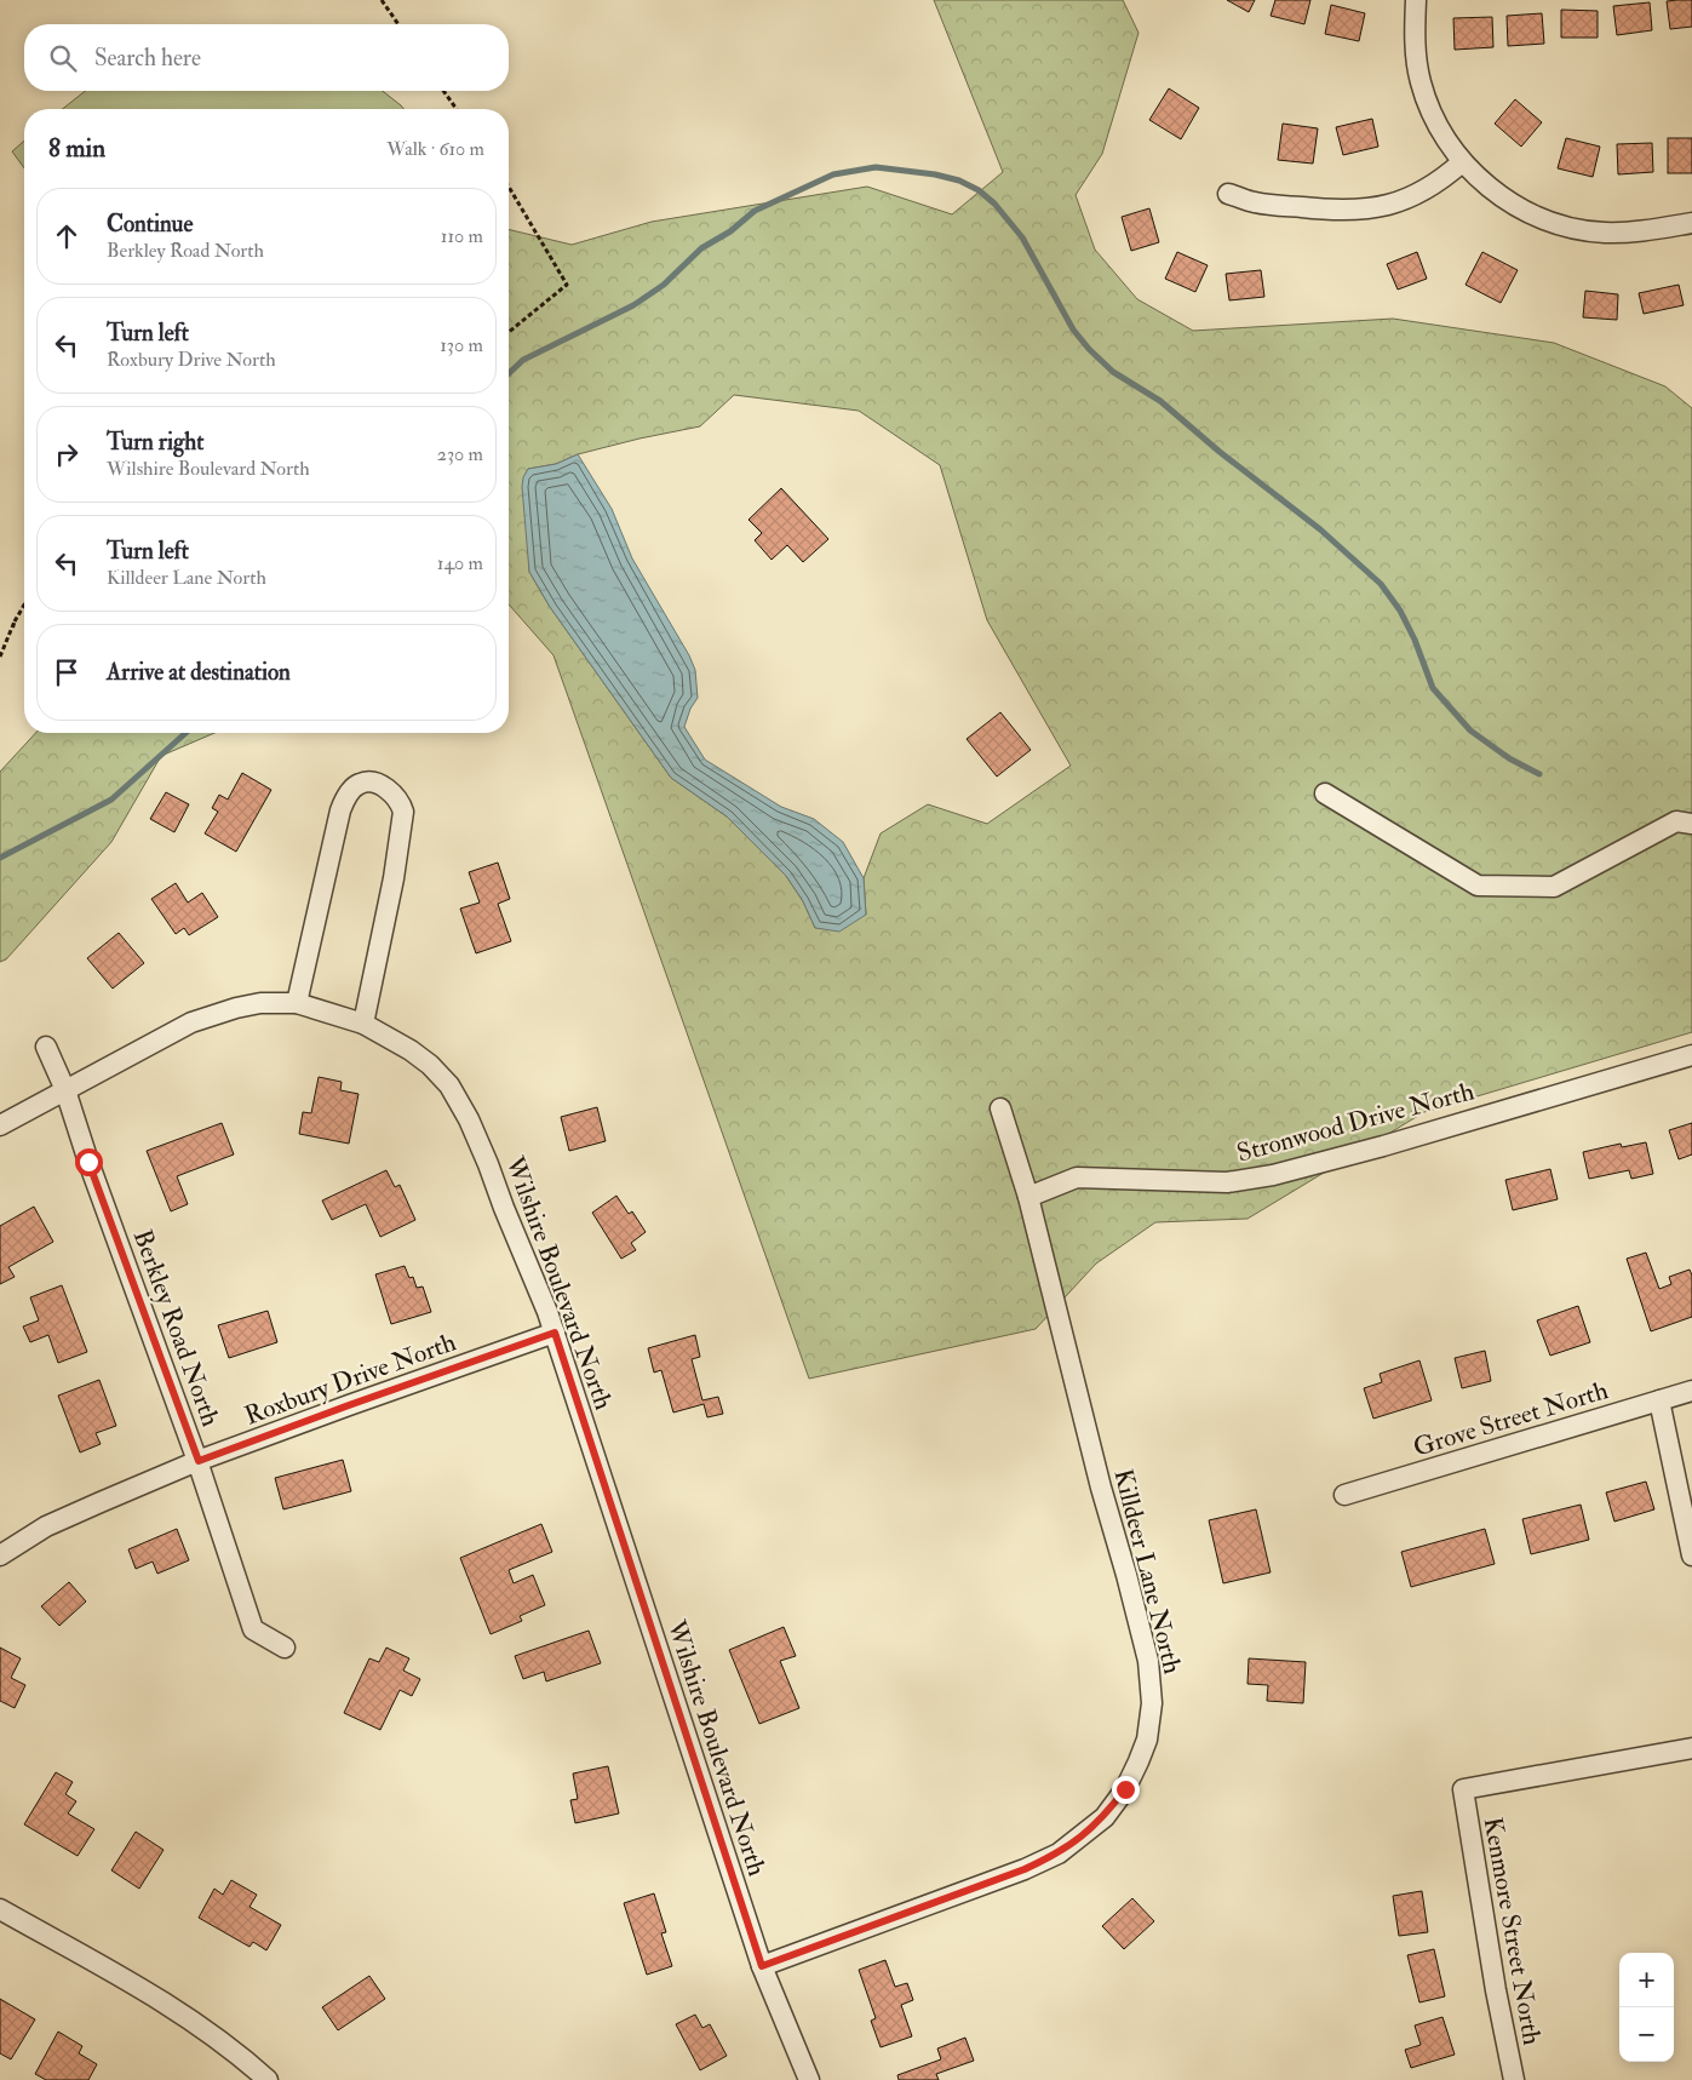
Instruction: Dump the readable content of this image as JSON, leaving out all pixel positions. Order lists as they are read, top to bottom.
{
  "streets": {
    "street": [
      "Stronwood Drive North",
      "Wilshire Boulevard North",
      "Berkley Road North",
      "Roxbury Drive North",
      "Grove Street North",
      "Killdeer Lane North",
      "Kenmore Street North"
    ]
  },
  "crossings": [
    ["Stronwood Drive North", "Killdeer Lane North"],
    ["Wilshire Boulevard North", "Berkley Road North"],
    ["Wilshire Boulevard North", "Roxbury Drive North"],
    ["Wilshire Boulevard North", "Killdeer Lane North"],
    ["Berkley Road North", "Roxbury Drive North"]
  ],
  "page": {
    "search": "Search here",
    "heading": ["8 min", "Walk · 610 m"],
    "list": [
      ["Continue", "Berkley Road North", "110 m"],
      ["Turn left", "Roxbury Drive North", "130 m"],
      ["Turn right", "Wilshire Boulevard North", "230 m"],
      ["Turn left", "Killdeer Lane North", "140 m"],
      "Arrive at destination"
    ],
    "map_buttons": ["+", "−"]
  }
}
